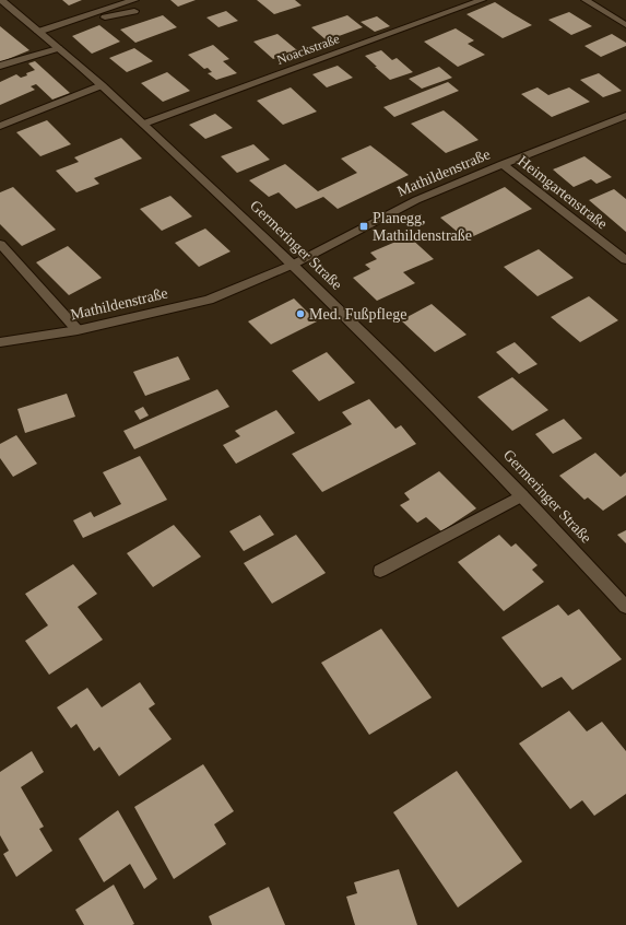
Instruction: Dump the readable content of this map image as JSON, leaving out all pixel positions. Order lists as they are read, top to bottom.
{
  "streets": {
    "street": [
      "Noackstraße",
      "Mathildenstraße",
      "Heimgartenstraße",
      "Germeringer Straße"
    ]
  },
  "crossings": [
    ["Noackstraße", "Germeringer Straße"],
    ["Mathildenstraße", "Heimgartenstraße"],
    ["Mathildenstraße", "Germeringer Straße"]
  ],
  "places": {
    "transit": ["Planegg, Mathildenstraße"],
    "other": ["Med. Fußpflege"]
  }
}
